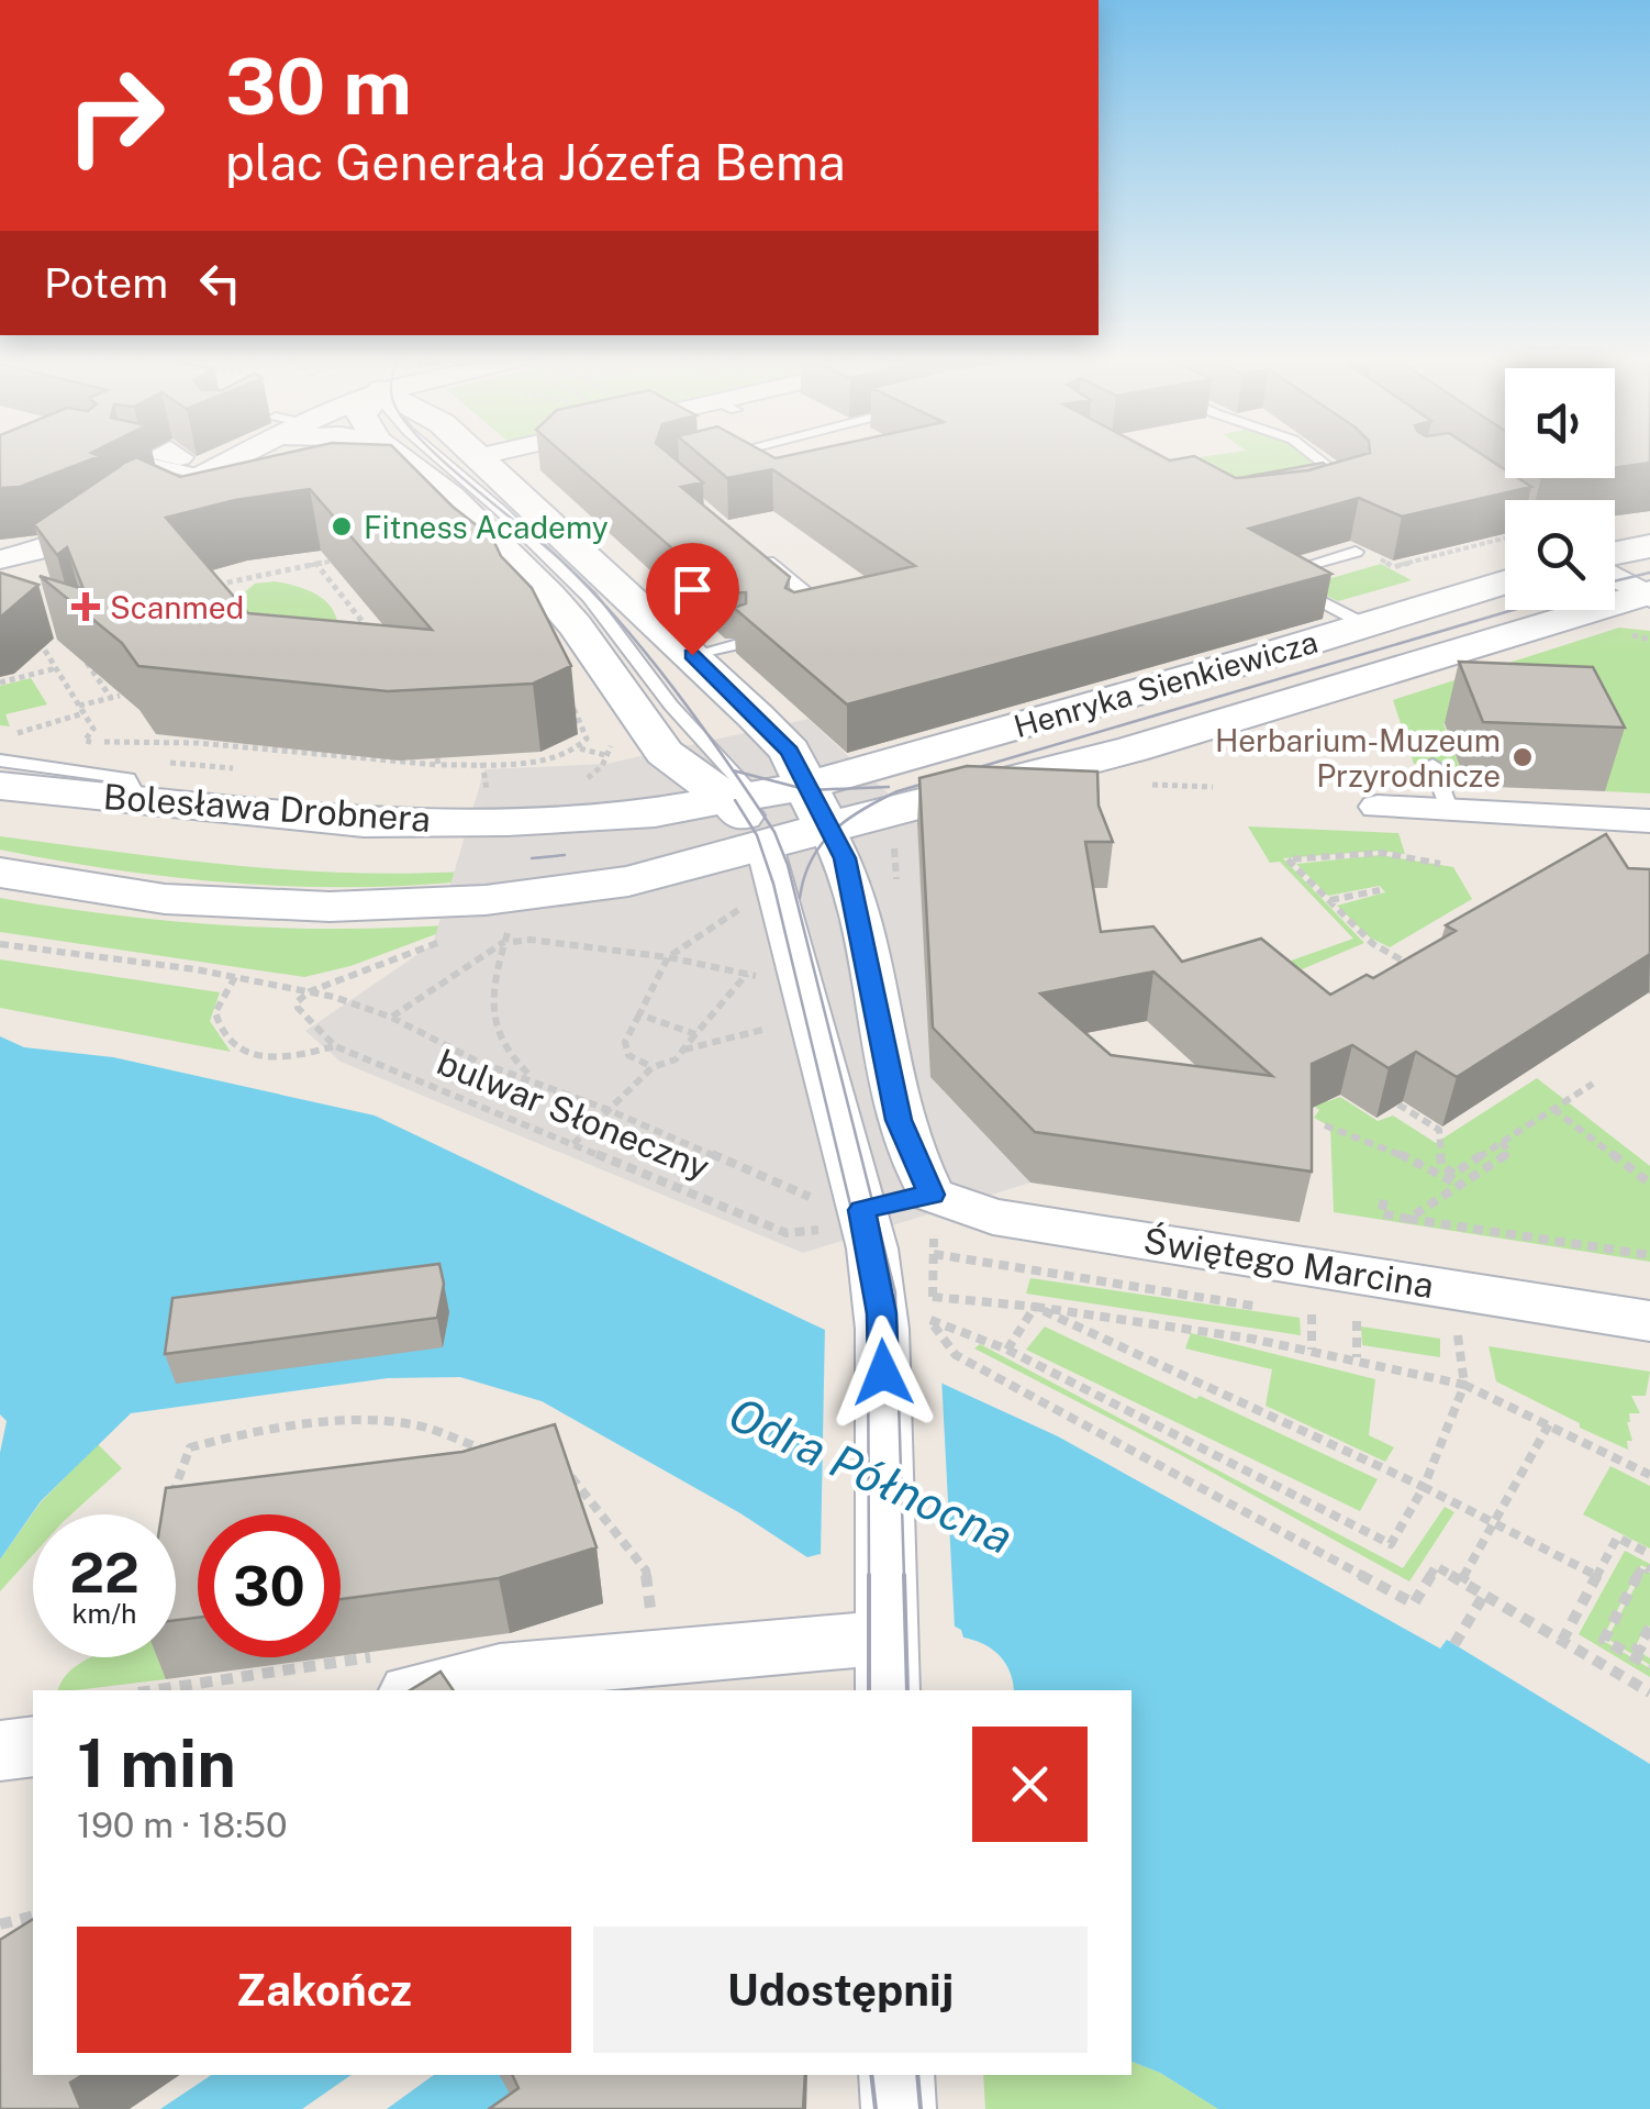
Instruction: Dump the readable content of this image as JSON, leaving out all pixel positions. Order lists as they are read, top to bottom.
{
  "streets": {
    "street": ["Henryka Sienkiewicza", "Bolesława Drobnera", "Świętego Marcina"],
    "path": ["bulwar Słoneczny"]
  },
  "crossings": [
    ["Henryka Sienkiewicza", "Bolesława Drobnera"]
  ],
  "water": ["Odra Północna"],
  "places": {
    "other": ["Fitness Academy", "Herbarium-Muzeum Przyrodnicze"],
    "health": ["Scanmed"]
  },
  "page": {
    "turn": ["30 m", "plac Generała Józefa Bema"],
    "then": "Potem",
    "speed": "22 km/h",
    "limit": "30",
    "heading": ["1 min", "190 m · 18:50"],
    "buttons": ["Zakończ", "Udostępnij"]
  }
}
